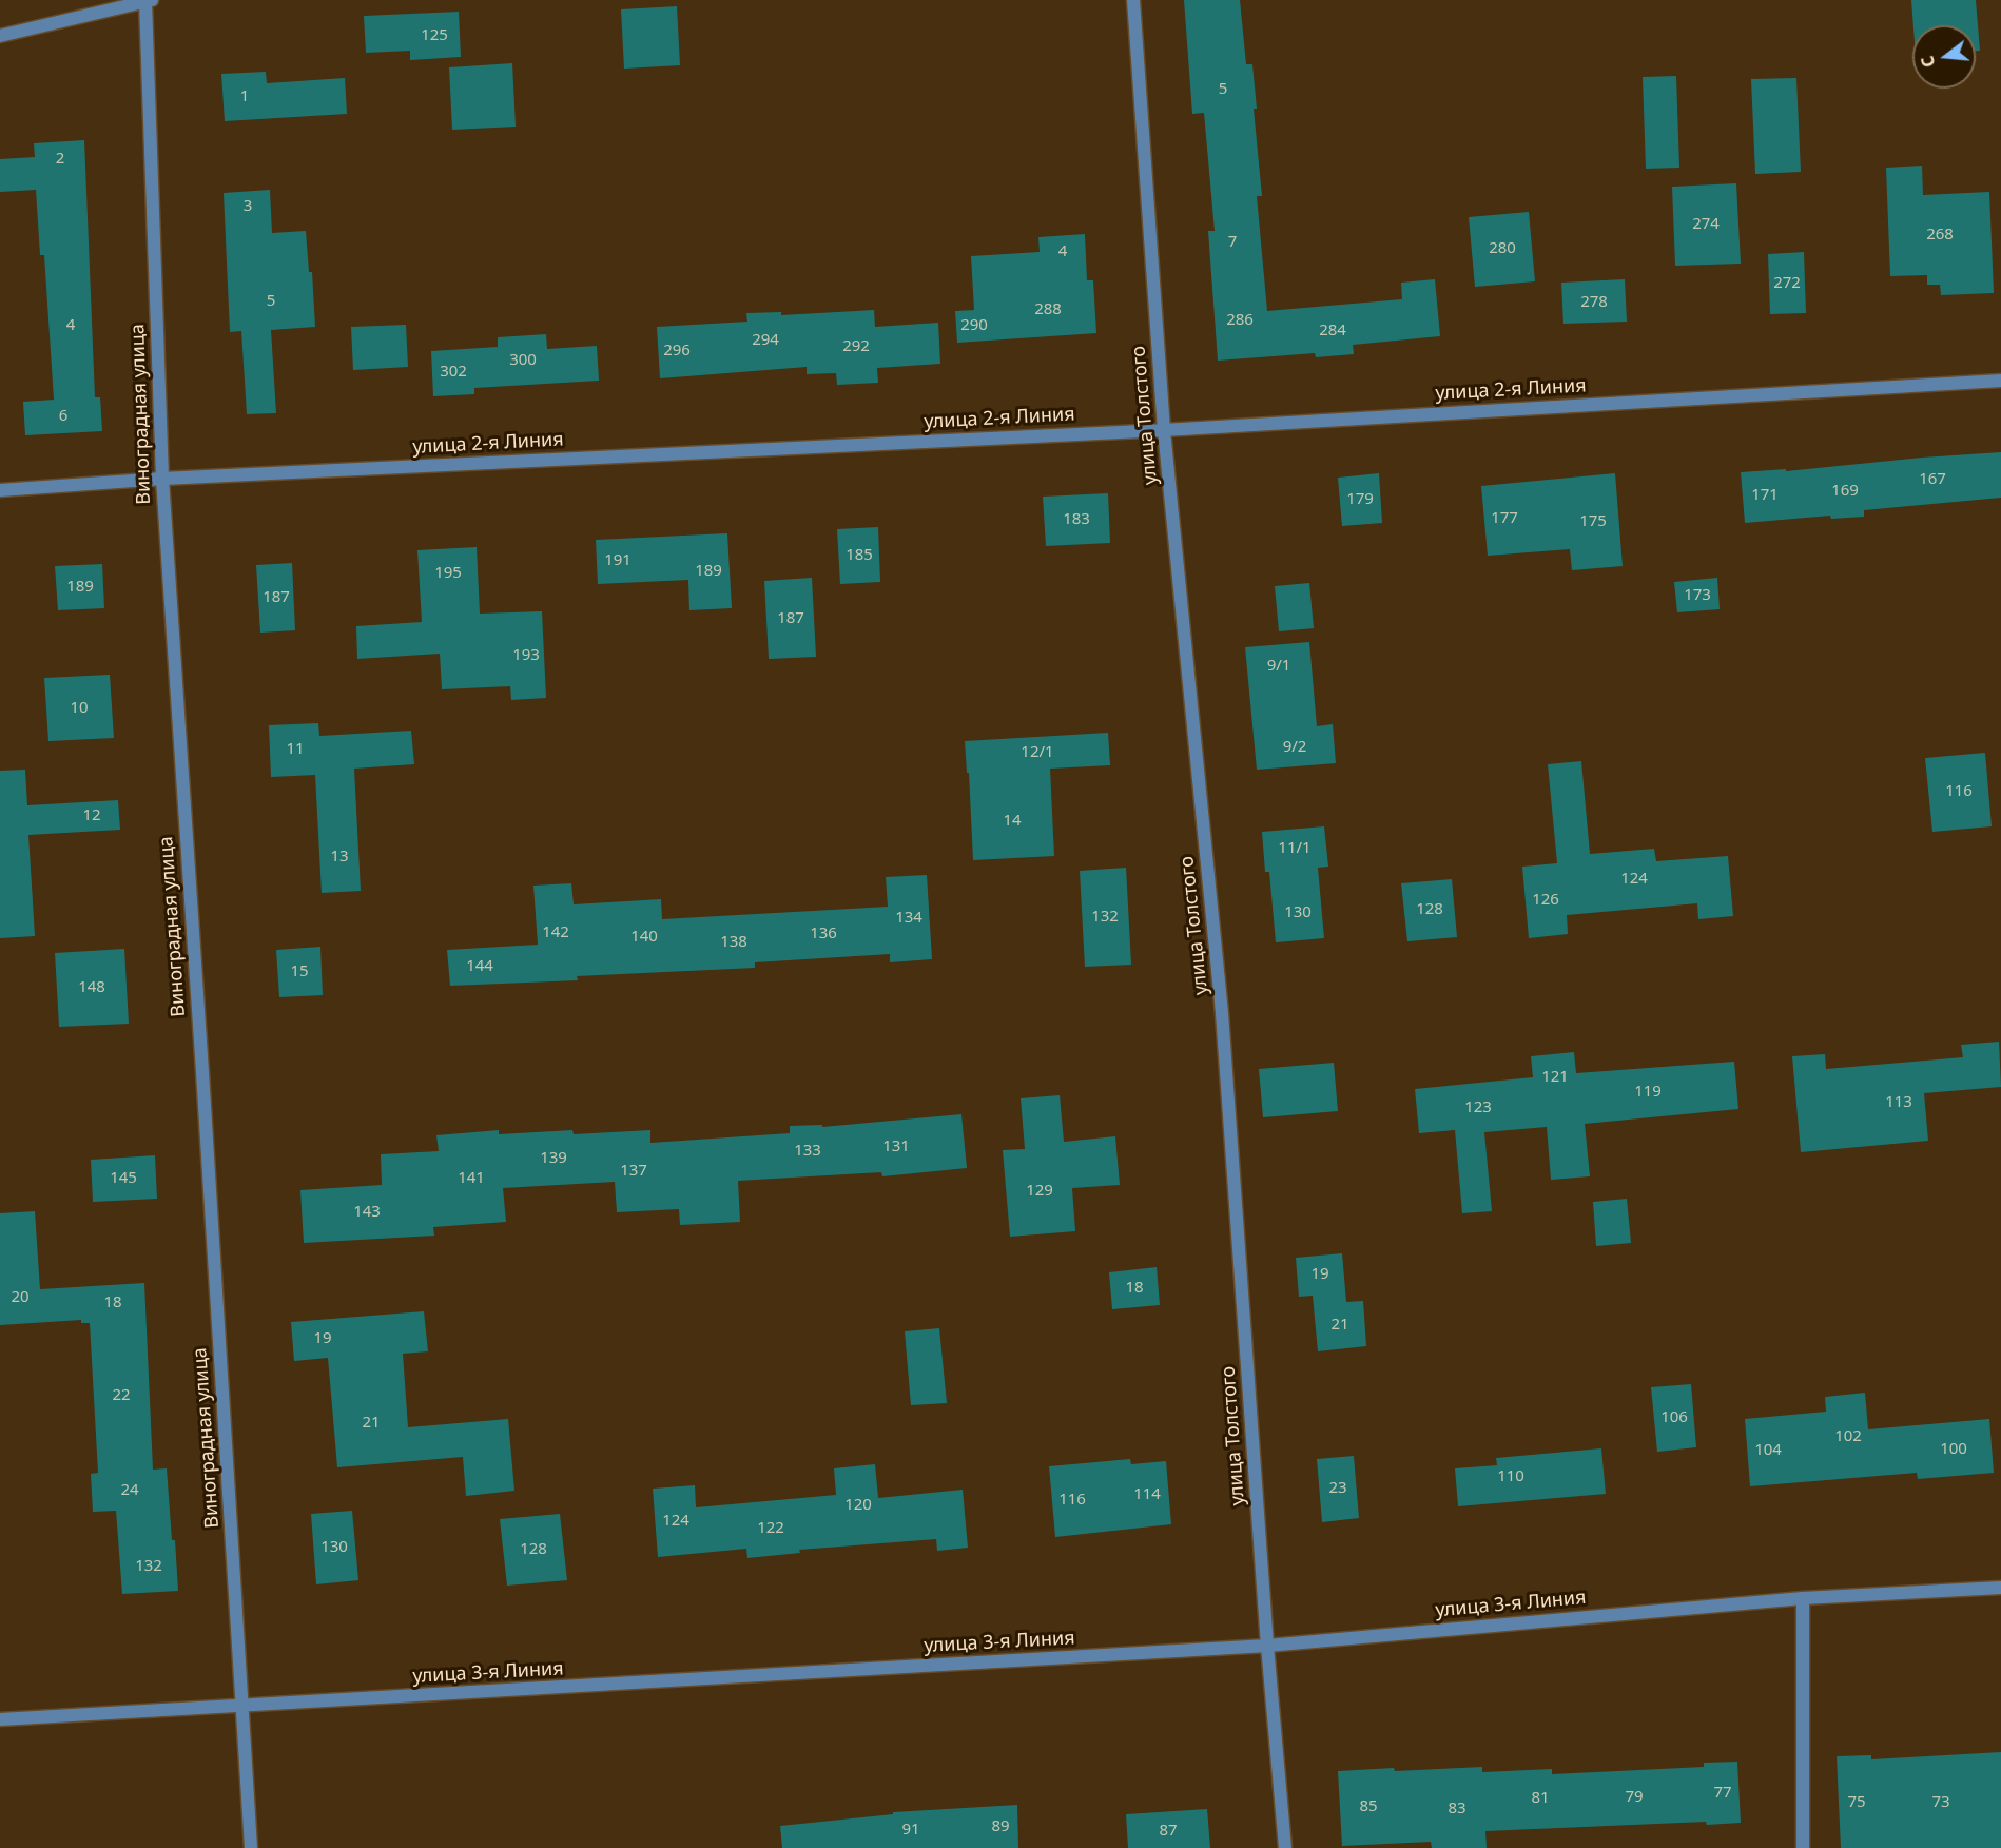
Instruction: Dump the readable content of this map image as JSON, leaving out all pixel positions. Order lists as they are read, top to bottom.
{
  "streets": {
    "street": [
      "улица 2-я Линия",
      "Виноградная улица",
      "улица Толстого",
      "улица 3-я Линия"
    ]
  },
  "crossings": [
    ["улица 2-я Линия", "Виноградная улица"],
    ["улица 2-я Линия", "улица Толстого"],
    ["Виноградная улица", "улица 3-я Линия"],
    ["улица Толстого", "улица 3-я Линия"]
  ],
  "house_numbers": [
    "125",
    "5",
    "1",
    "2",
    "3",
    "274",
    "268",
    "7",
    "280",
    "4",
    "272",
    "5",
    "278",
    "288",
    "286",
    "4",
    "290",
    "284",
    "294",
    "292",
    "296",
    "300",
    "302",
    "6",
    "167",
    "169",
    "171",
    "179",
    "177",
    "183",
    "175",
    "185",
    "191",
    "189",
    "195",
    "189",
    "173",
    "187",
    "187",
    "193",
    "9/1",
    "10",
    "9/2",
    "11",
    "12/1",
    "116",
    "12",
    "14",
    "11/1",
    "13",
    "124",
    "126",
    "128",
    "130",
    "132",
    "134",
    "142",
    "136",
    "140",
    "138",
    "144",
    "15",
    "148",
    "121",
    "119",
    "113",
    "123",
    "131",
    "133",
    "139",
    "137",
    "145",
    "141",
    "129",
    "143",
    "19",
    "18",
    "20",
    "18",
    "21",
    "19",
    "22",
    "106",
    "21",
    "102",
    "100",
    "104",
    "110",
    "23",
    "24",
    "114",
    "116",
    "120",
    "124",
    "122",
    "130",
    "128",
    "132",
    "77",
    "79",
    "81",
    "75",
    "73",
    "85",
    "83",
    "89",
    "91",
    "87"
  ],
  "north": "left"
}
